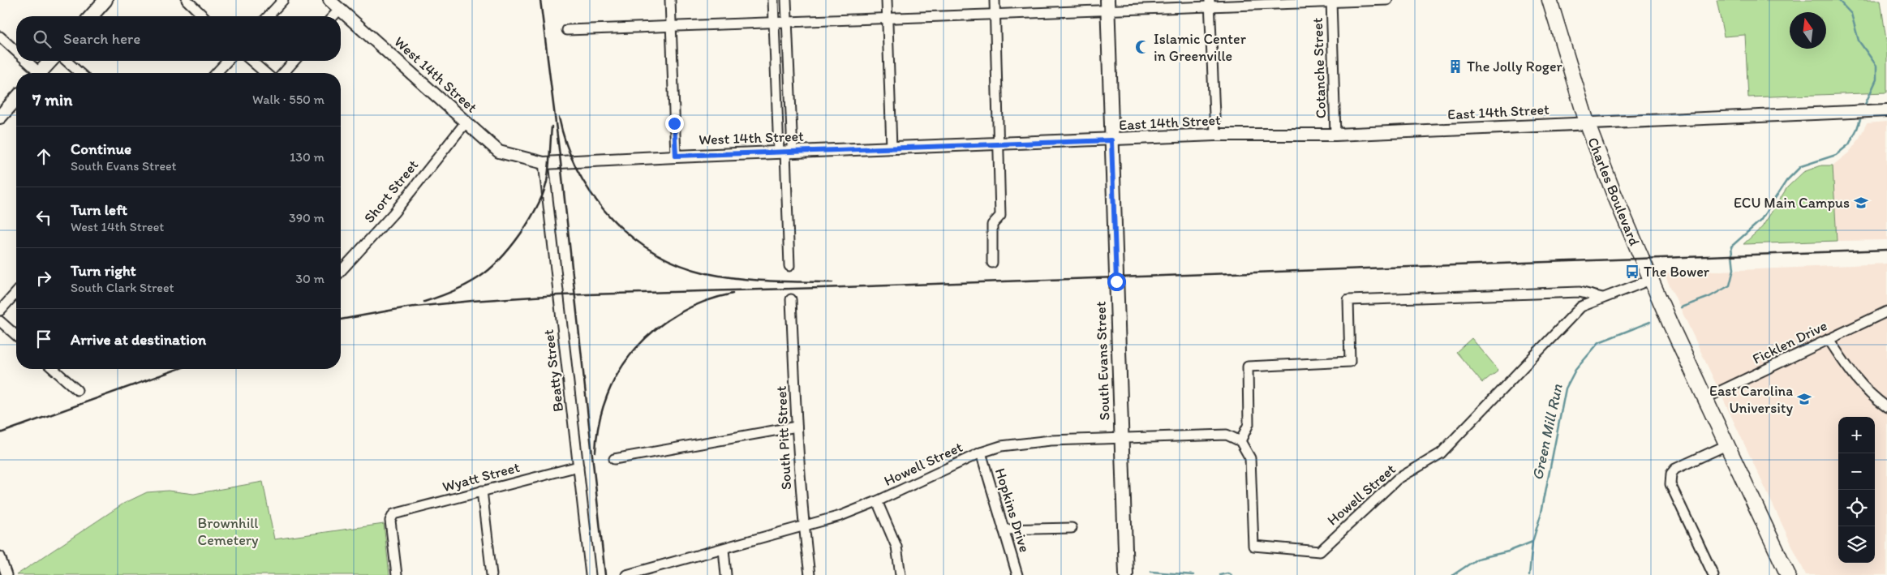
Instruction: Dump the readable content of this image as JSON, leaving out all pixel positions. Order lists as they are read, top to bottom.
{
  "streets": {
    "main road": ["Charles Boulevard", "South Evans Street"],
    "street": [
      "Cotanche Street",
      "West 14th Street",
      "East 14th Street",
      "Short Street",
      "Ficklen Drive",
      "Beatty Street",
      "South Pitt Street",
      "Howell Street",
      "Wyatt Street",
      "Hopkins Drive"
    ]
  },
  "crossings": [
    ["Cotanche Street", "East 14th Street"],
    ["West 14th Street", "East 14th Street"],
    ["West 14th Street", "Short Street"],
    ["West 14th Street", "South Evans Street"],
    ["West 14th Street", "Beatty Street"],
    ["East 14th Street", "Charles Boulevard"],
    ["East 14th Street", "South Evans Street"],
    ["Charles Boulevard", "Ficklen Drive"],
    ["Charles Boulevard", "Howell Street"],
    ["South Evans Street", "Howell Street"],
    ["Beatty Street", "Wyatt Street"],
    ["South Pitt Street", "Howell Street"],
    ["Howell Street", "Hopkins Drive"]
  ],
  "water": ["Green Mill Run"],
  "parks": ["Brownhill Cemetery"],
  "places": {
    "mosque": ["Islamic Center in Greenville"],
    "building": ["The Jolly Roger"],
    "school or university": ["ECU Main Campus", "East Carolina University"],
    "bus stop": ["The Bower"]
  },
  "north": "top",
  "page": {
    "search": "Search here",
    "heading": ["7 min", "Walk · 550 m"],
    "list": [
      ["Continue", "South Evans Street", "130 m"],
      ["Turn left", "West 14th Street", "390 m"],
      ["Turn right", "South Clark Street", "30 m"],
      "Arrive at destination"
    ],
    "map_buttons": ["+", "−"]
  }
}
